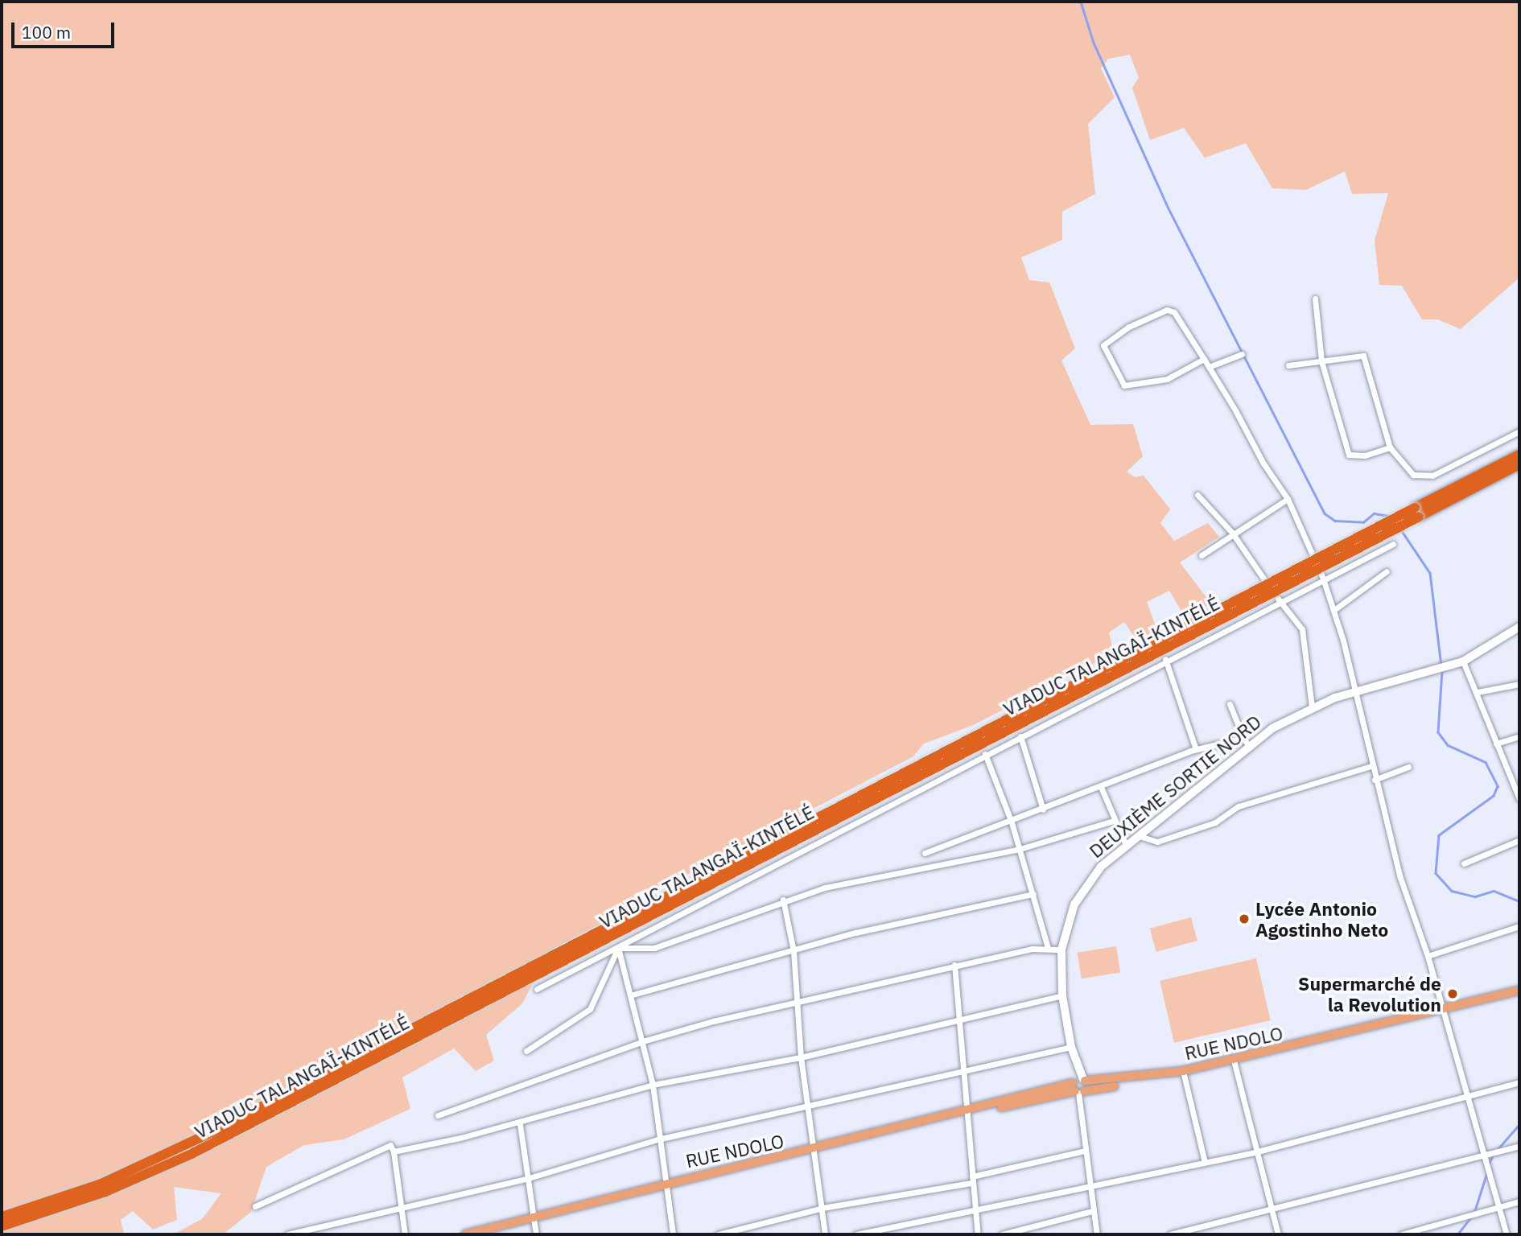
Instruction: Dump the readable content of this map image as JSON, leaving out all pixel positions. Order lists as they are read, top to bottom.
{
  "streets": {
    "highway": ["VIADUC TALANGAÏ-KINTÉLÉ"],
    "main road": ["RUE NDOLO"],
    "street": ["DEUXIÈME SORTIE NORD"]
  },
  "crossings": [
    ["DEUXIÈME SORTIE NORD", "RUE NDOLO"]
  ],
  "places": ["Lycée Antonio Agostinho Neto", "Supermarché de la Revolution"],
  "scale_bar": "100 m"
}
